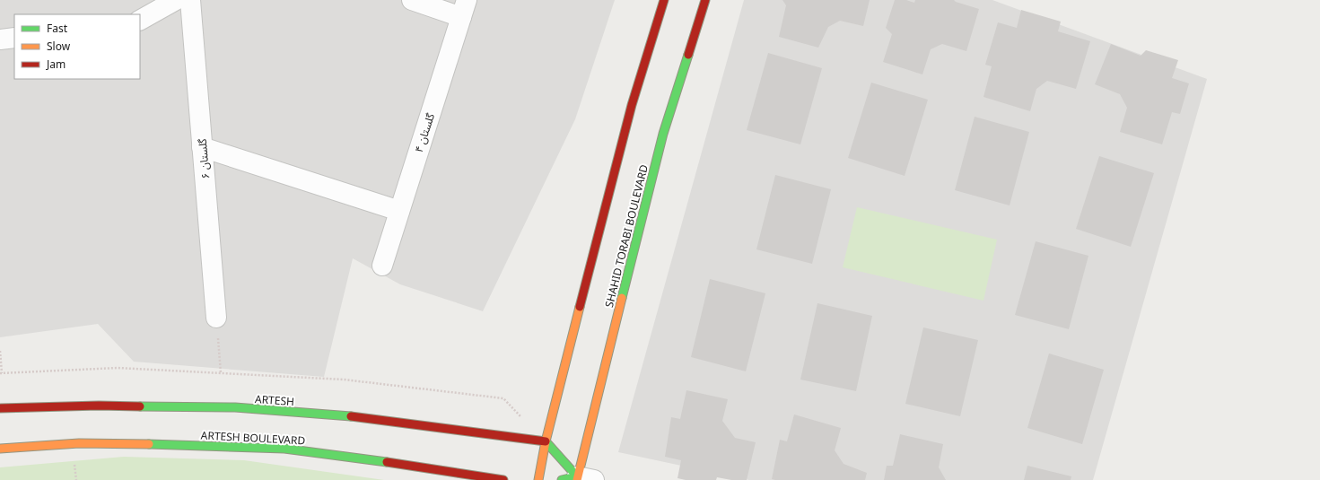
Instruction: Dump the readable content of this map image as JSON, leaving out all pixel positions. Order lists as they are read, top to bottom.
{
  "streets": {
    "main road": ["SHAHID TORABI BOULEVARD", "ARTESH", "ARTESH BOULEVARD"],
    "street": ["گلستان ۴", "گلستان ۶"]
  },
  "legend": ["Fast", "Slow", "Jam"]
}
